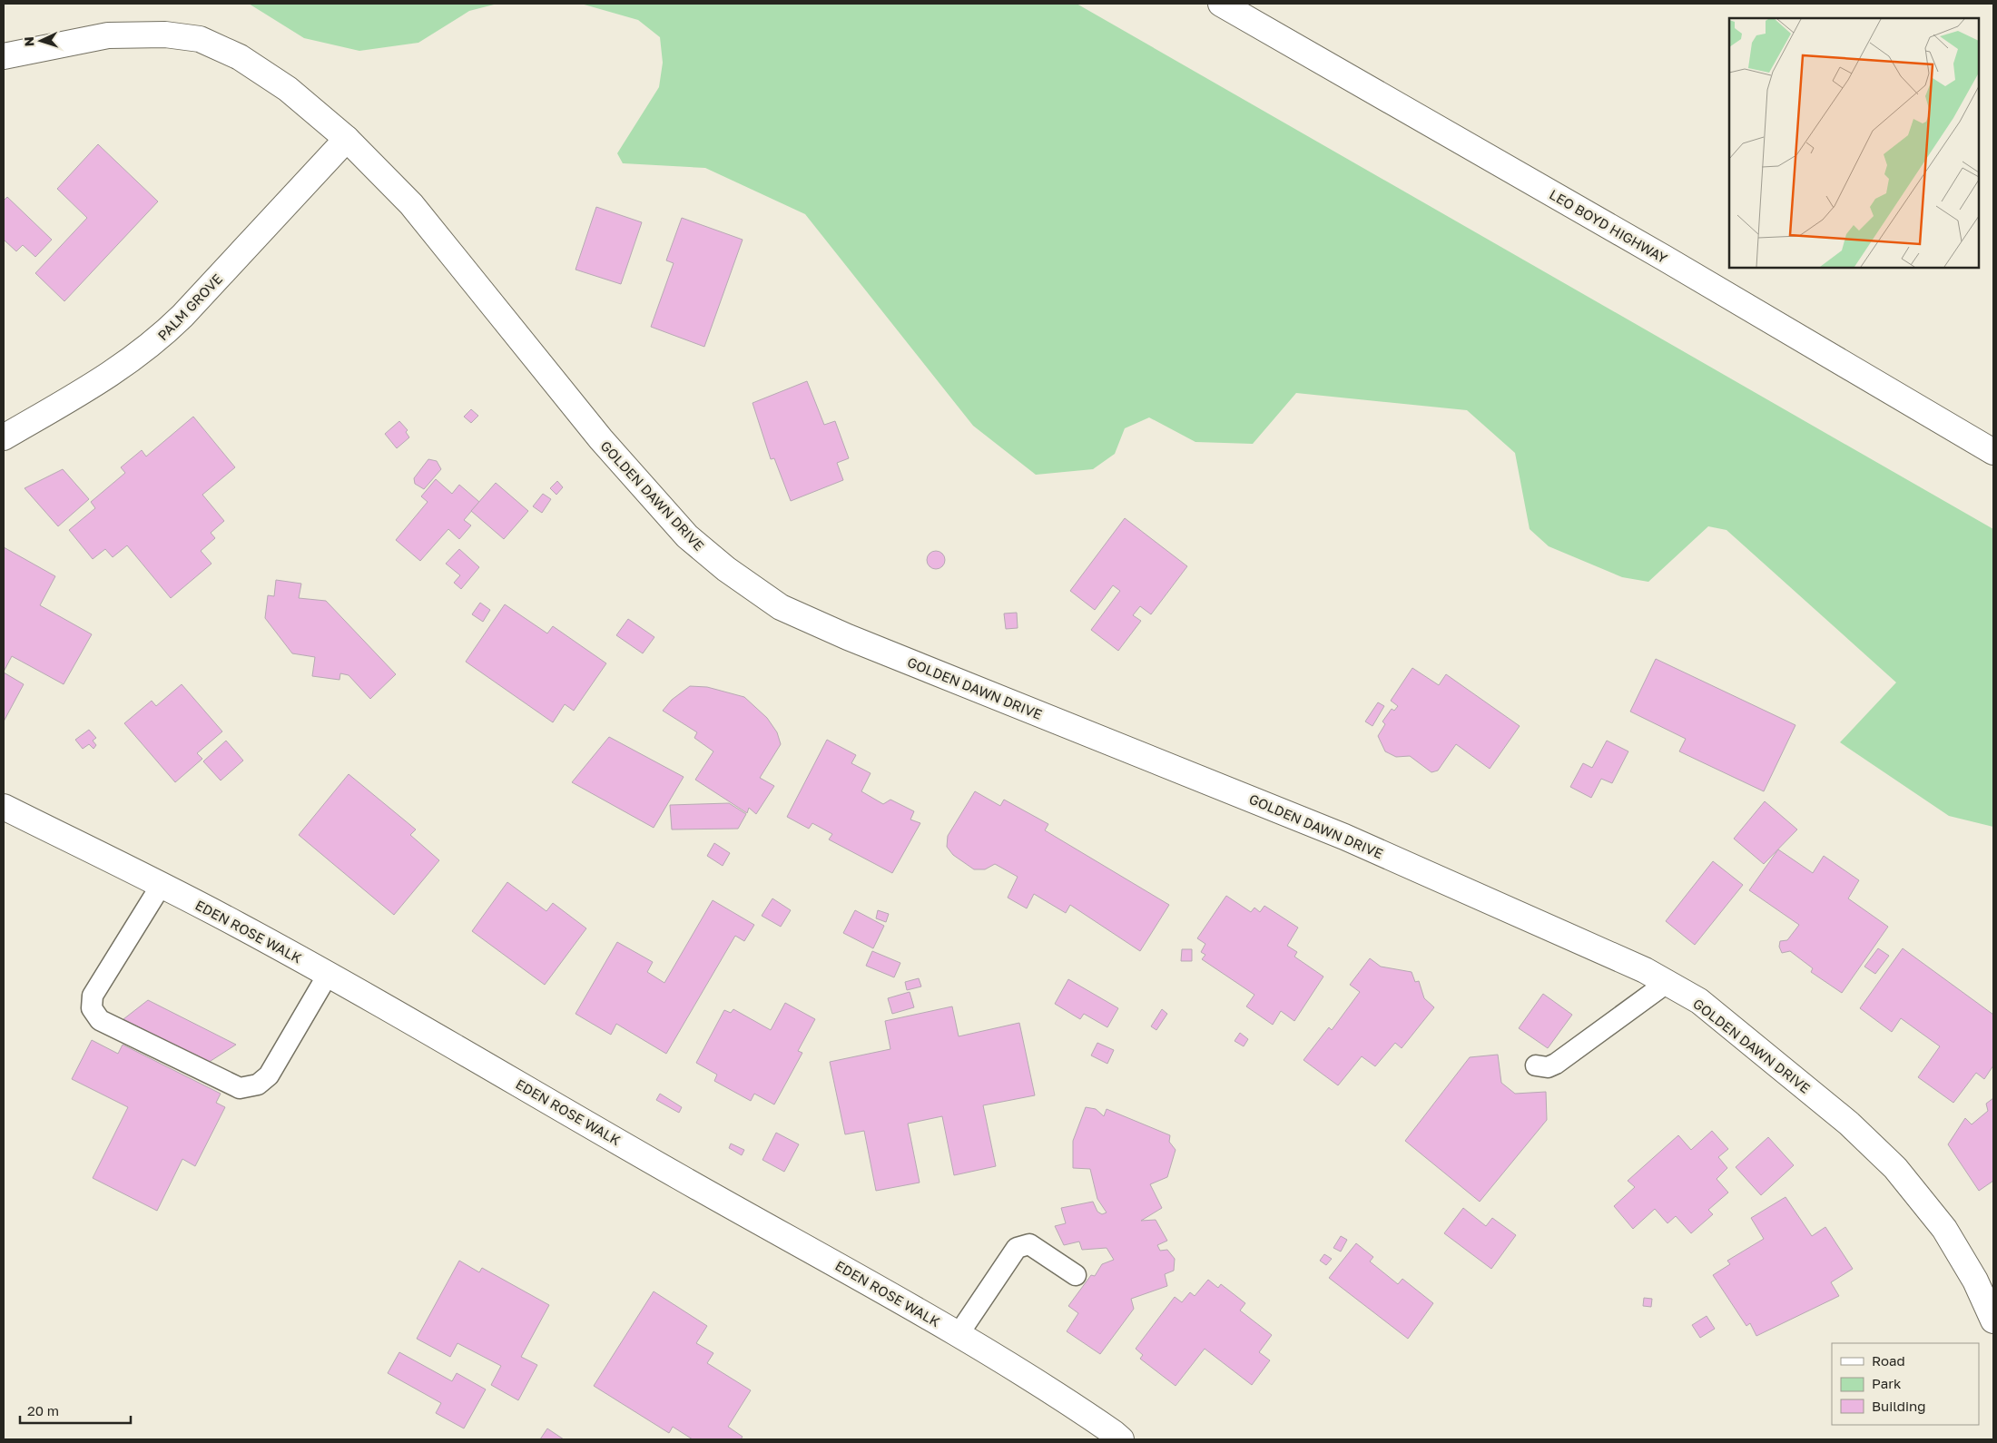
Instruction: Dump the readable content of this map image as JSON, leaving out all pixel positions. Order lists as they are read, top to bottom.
{
  "streets": {
    "street": [
      "LEO BOYD HIGHWAY",
      "PALM GROVE",
      "GOLDEN DAWN DRIVE",
      "EDEN ROSE WALK"
    ]
  },
  "crossings": [
    ["PALM GROVE", "GOLDEN DAWN DRIVE"]
  ],
  "legend": ["Road", "Park", "Building"],
  "scale_bar": "20 m",
  "north": "left"
}
